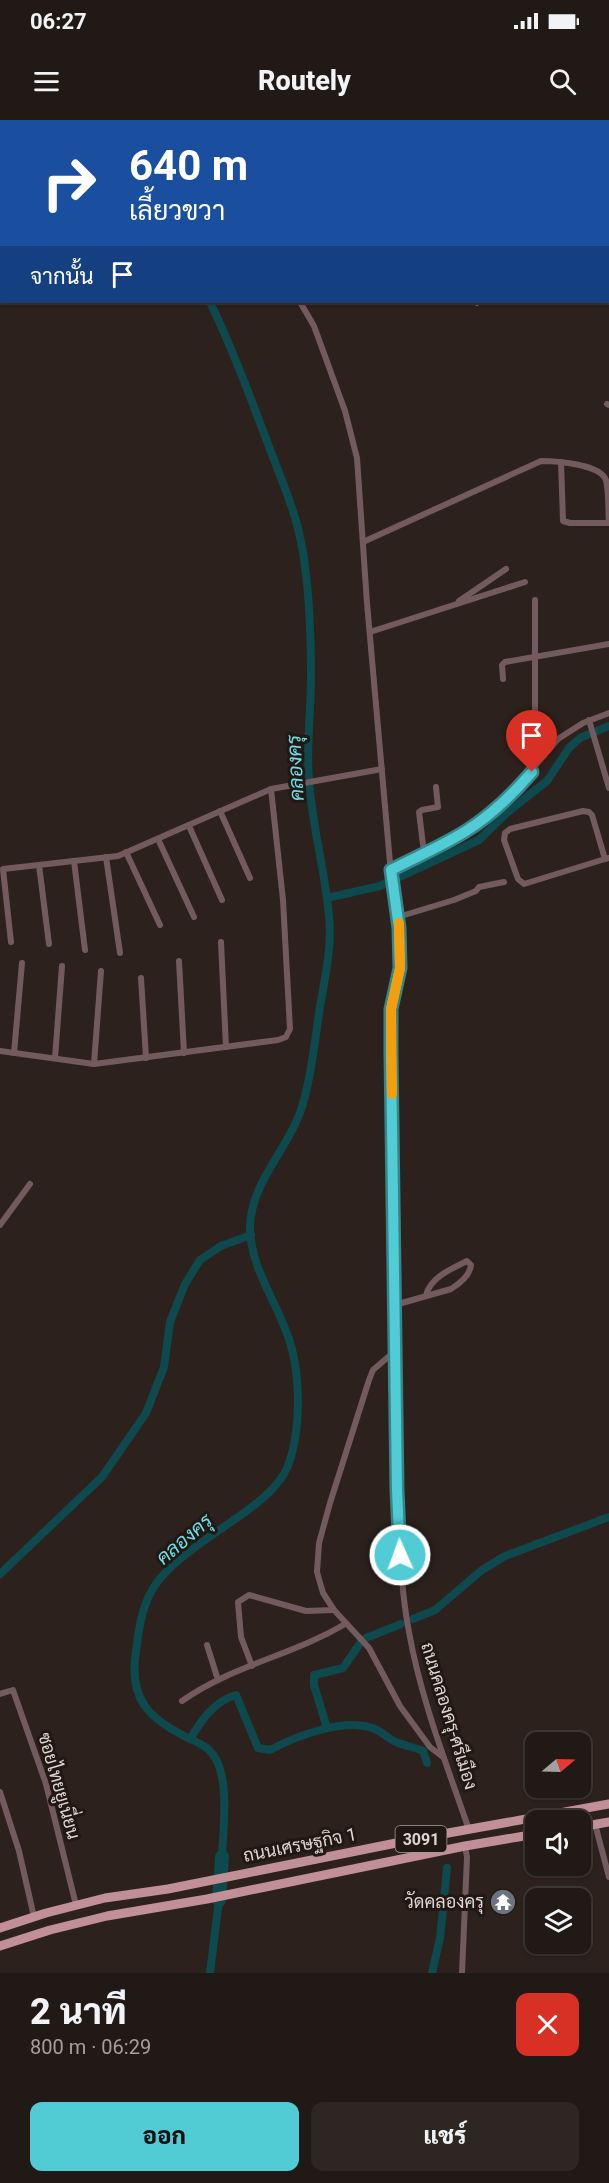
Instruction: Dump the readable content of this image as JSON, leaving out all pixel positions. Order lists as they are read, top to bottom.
{
  "streets": {
    "main road": ["3091", "ถนนเศรษฐกิจ 1"],
    "street": ["ถนนคลองครุ-ศรีเมือง", "ซอยไทยยูเนี่ยน"]
  },
  "crossings": [
    ["ถนนคลองครุ-ศรีเมือง", "ถนนเศรษฐกิจ 1"],
    ["ซอยไทยยูเนี่ยน", "ถนนเศรษฐกิจ 1"]
  ],
  "water": ["คลองครุ"],
  "places": {
    "temple": ["วัดคลองครุ"]
  },
  "north": "right",
  "page": {
    "status": "06:27",
    "header": "Routely",
    "turn": ["640 m", "เลี้ยวขวา"],
    "then": "จากนั้น",
    "heading": ["2 นาที", "800 m · 06:29"],
    "buttons": ["ออก", "แชร์"]
  }
}
